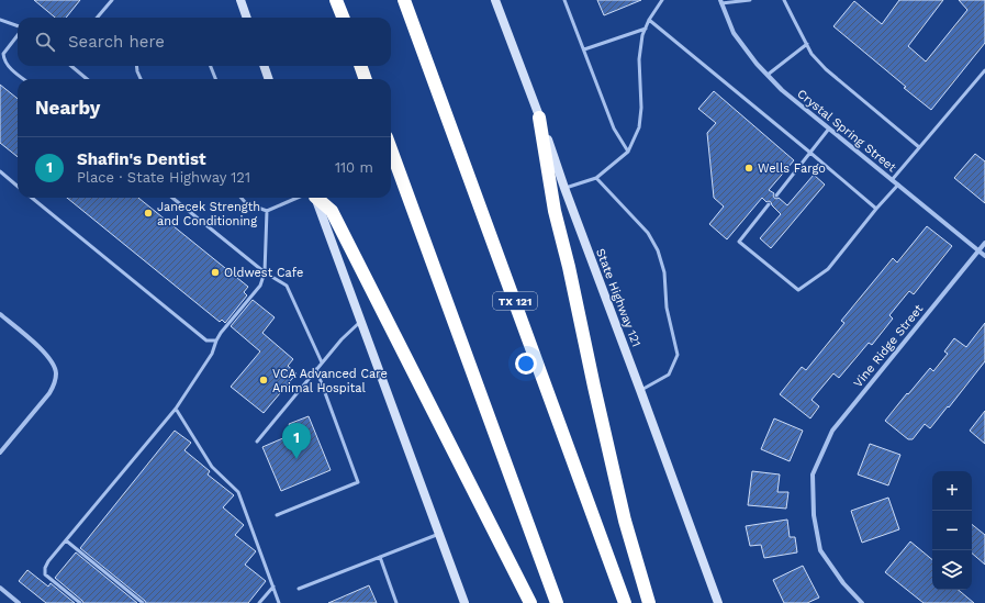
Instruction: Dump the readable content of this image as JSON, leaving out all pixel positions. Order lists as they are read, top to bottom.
{
  "streets": {
    "highway": ["TX 121"],
    "main road": ["State Highway 121"],
    "street": ["Crystal Spring Street", "Vine Ridge Street"]
  },
  "crossings": [
    ["Crystal Spring Street", "Vine Ridge Street"]
  ],
  "places": [
    "Wells Fargo",
    "Janecek Strength and Conditioning",
    "Oldwest Cafe",
    "VCA Advanced Care Animal Hospital"
  ],
  "page": {
    "search": "Search here",
    "heading": "Nearby",
    "list": [
      {
        "mark": "1",
        "name": "Shafin's Dentist",
        "note": "Place · State Highway 121",
        "value": "110 m"
      }
    ],
    "pins": "1",
    "map_buttons": ["+", "−"]
  }
}
